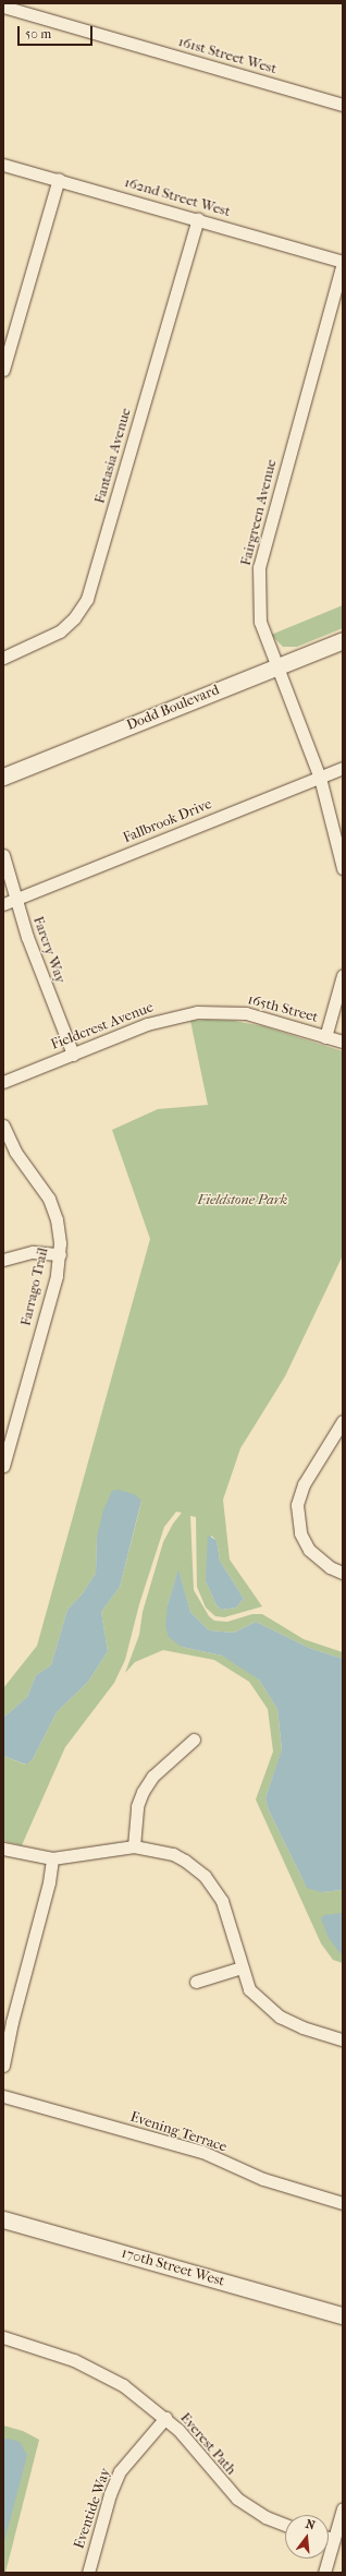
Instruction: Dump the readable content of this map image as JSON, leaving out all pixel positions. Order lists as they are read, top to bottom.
{
  "streets": {
    "street": [
      "161st Street West",
      "162nd Street West",
      "Fantasia Avenue",
      "Fairgreen Avenue",
      "Dodd Boulevard",
      "Fallbrook Drive",
      "Farcry Way",
      "165th Street",
      "Fieldcrest Avenue",
      "Farrago Trail",
      "Evening Terrace",
      "170th Street West",
      "Everest Path",
      "Eventide Way"
    ]
  },
  "crossings": [
    ["162nd Street West", "Fantasia Avenue"],
    ["162nd Street West", "Fairgreen Avenue"],
    ["Fairgreen Avenue", "Dodd Boulevard"],
    ["Fairgreen Avenue", "Fallbrook Drive"],
    ["Fallbrook Drive", "Farcry Way"],
    ["Farcry Way", "Fieldcrest Avenue"],
    ["165th Street", "Fieldcrest Avenue"],
    ["Everest Path", "Eventide Way"]
  ],
  "parks": ["Fieldstone Park"],
  "scale_bar": "50 m",
  "north": "top"
}
